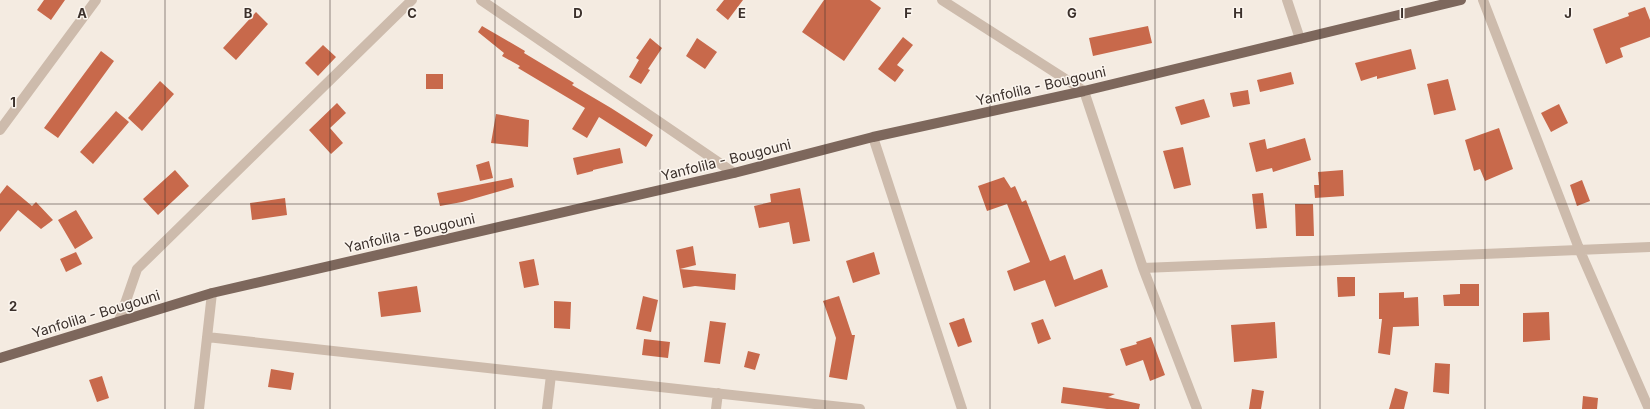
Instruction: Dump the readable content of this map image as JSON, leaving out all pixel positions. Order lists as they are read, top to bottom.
{
  "streets": {
    "main road": ["Yanfolila - Bougouni"]
  },
  "grid": {
    "columns": [
      "A",
      "B",
      "C",
      "D",
      "E",
      "F",
      "G",
      "H",
      "I",
      "J"
    ],
    "rows": ["1", "2"]
  }
}
